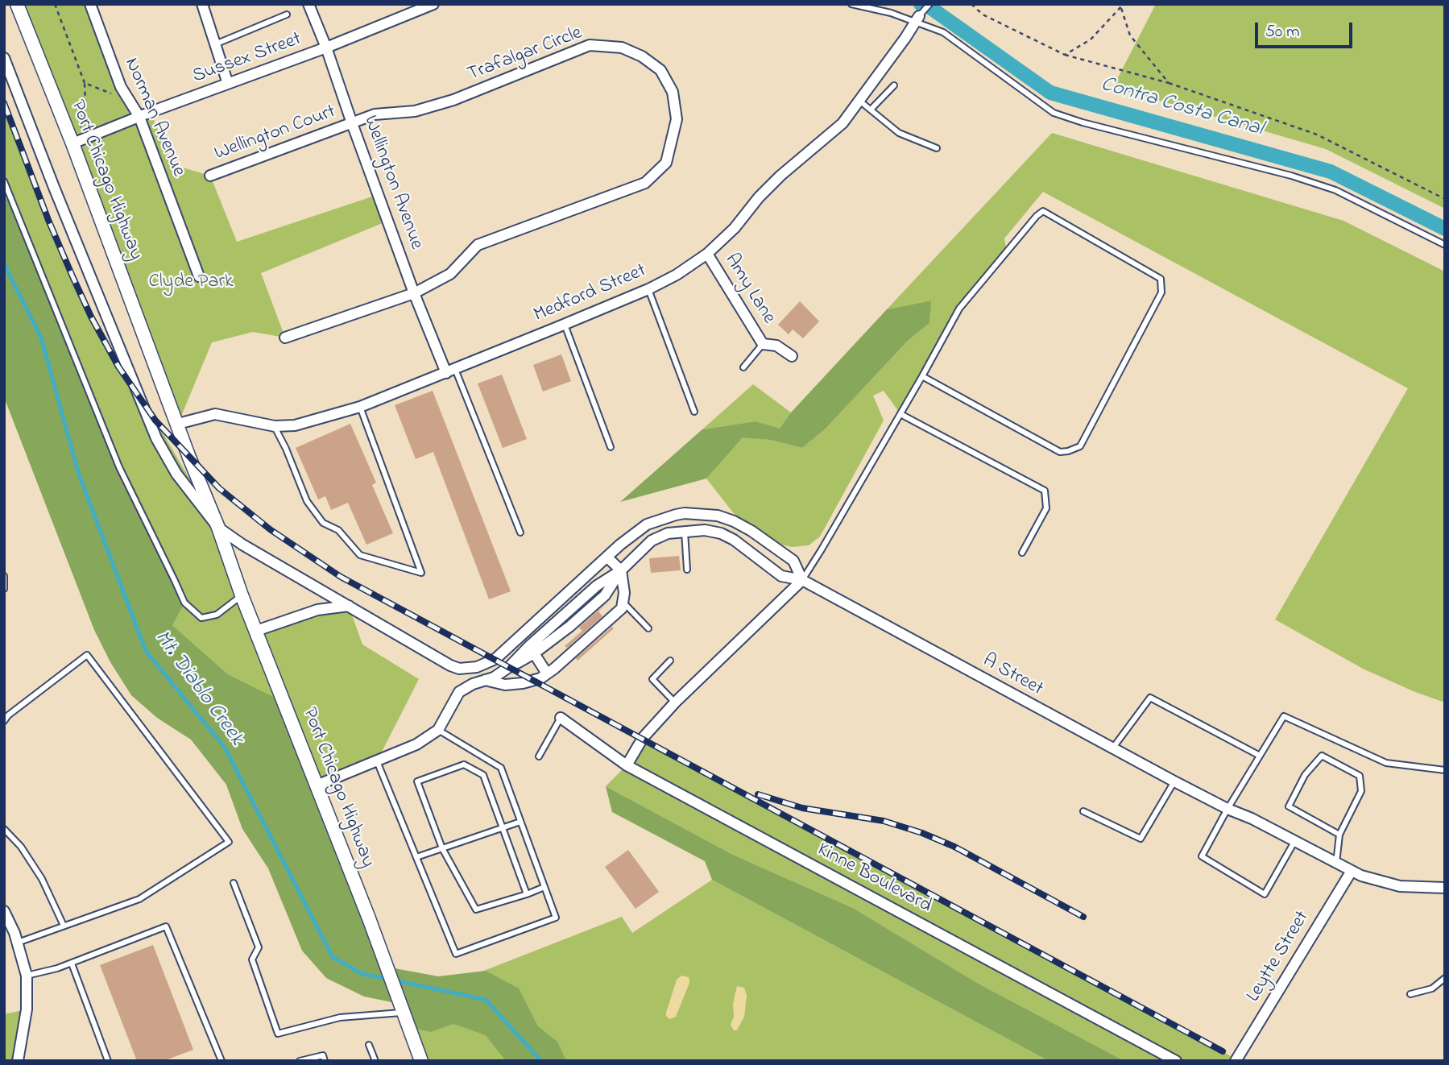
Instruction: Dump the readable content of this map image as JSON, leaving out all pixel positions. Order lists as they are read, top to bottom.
{
  "streets": {
    "street": [
      "Trafalgar Circle",
      "Sussex Street",
      "Norman Avenue",
      "Wellington Court",
      "Port Chicago Highway",
      "Wellington Avenue",
      "Amy Lane",
      "Medford Street",
      "A Street",
      "Kinne Boulevard",
      "Leytte Street"
    ]
  },
  "crossings": [
    ["Trafalgar Circle", "Wellington Court"],
    ["Trafalgar Circle", "Wellington Avenue"],
    ["Sussex Street", "Norman Avenue"],
    ["Sussex Street", "Port Chicago Highway"],
    ["Sussex Street", "Wellington Avenue"],
    ["Wellington Court", "Wellington Avenue"],
    ["Port Chicago Highway", "Medford Street"],
    ["Wellington Avenue", "Medford Street"],
    ["Amy Lane", "Medford Street"],
    ["A Street", "Leytte Street"]
  ],
  "water": ["Contra Costa Canal", "Mt. Diablo Creek"],
  "parks": ["Clyde Park"],
  "scale_bar": "50 m"
}
